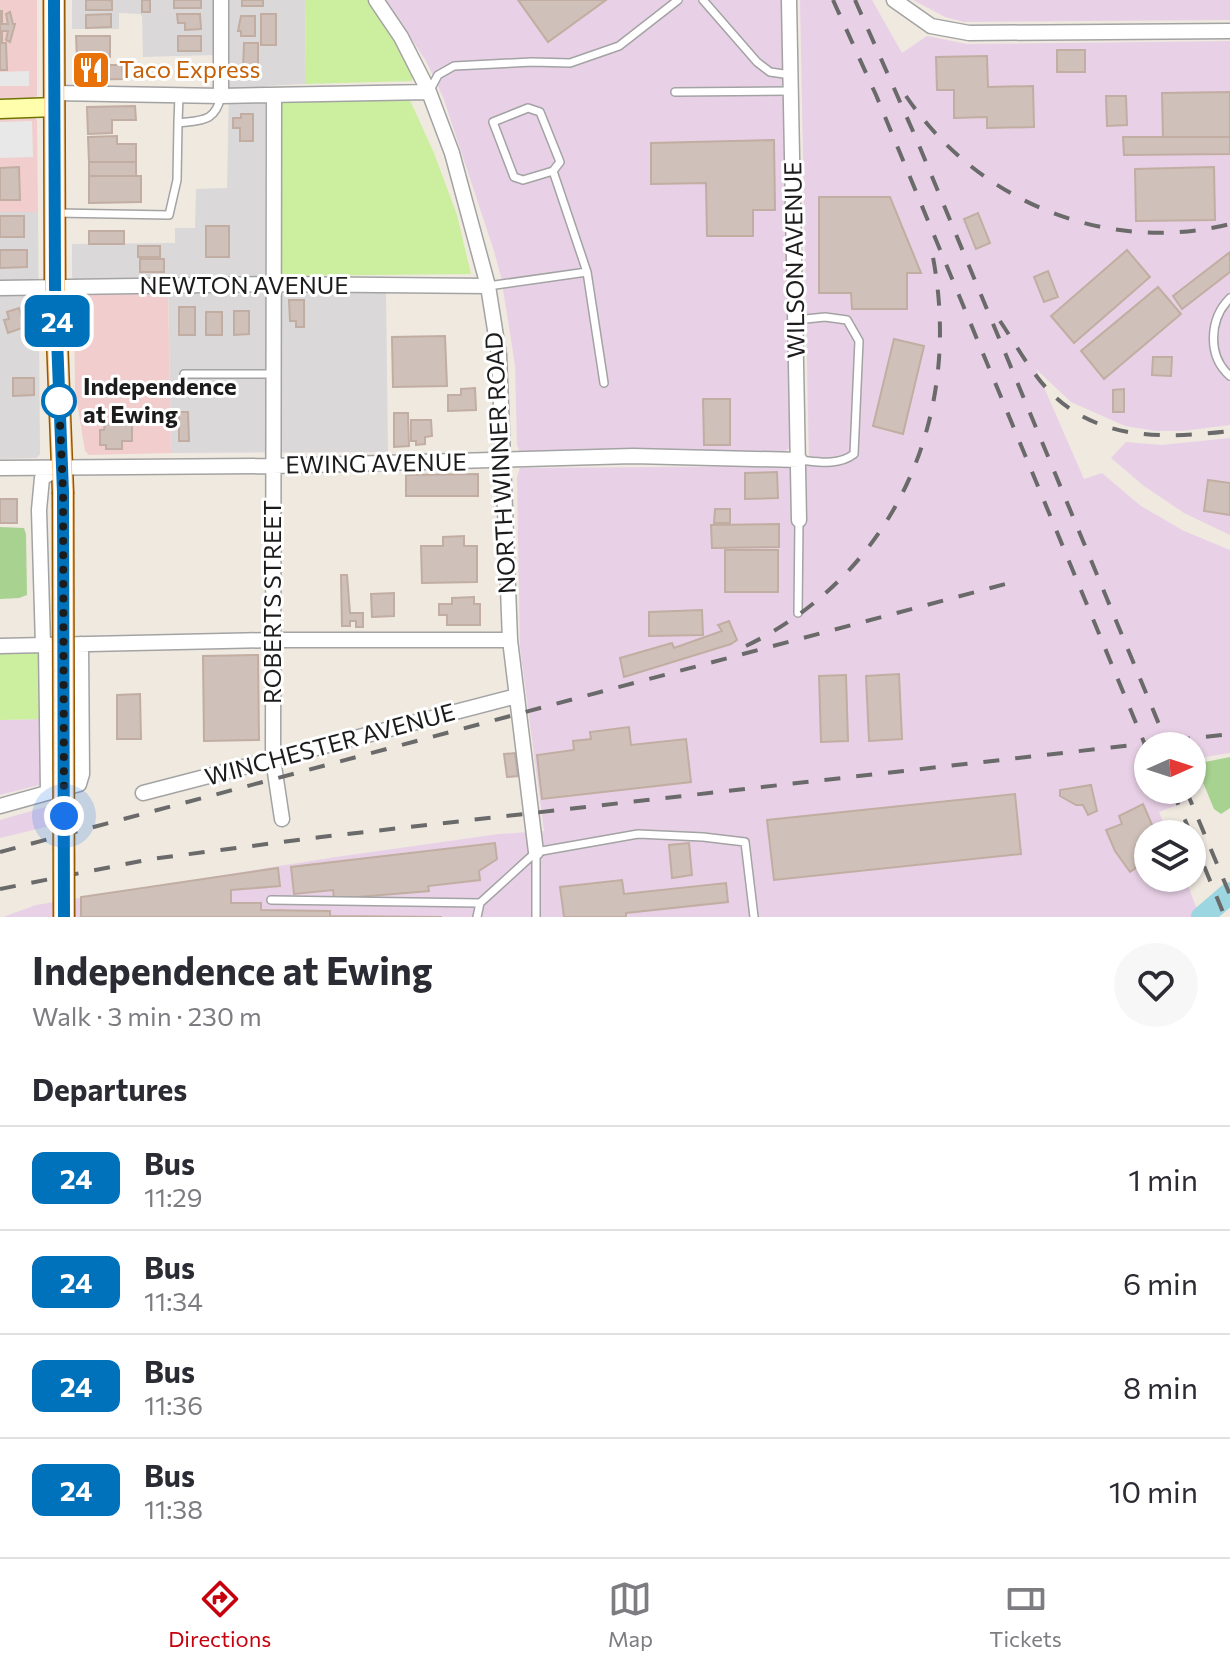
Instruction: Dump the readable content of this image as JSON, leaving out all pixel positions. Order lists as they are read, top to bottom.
{
  "streets": {
    "street": [
      "WILSON AVENUE",
      "NEWTON AVENUE",
      "NORTH WINNER ROAD",
      "EWING AVENUE",
      "ROBERTS STREET",
      "WINCHESTER AVENUE"
    ]
  },
  "crossings": [
    ["WILSON AVENUE", "EWING AVENUE"],
    ["NEWTON AVENUE", "NORTH WINNER ROAD"],
    ["NEWTON AVENUE", "ROBERTS STREET"],
    ["NORTH WINNER ROAD", "EWING AVENUE"],
    ["NORTH WINNER ROAD", "WINCHESTER AVENUE"],
    ["EWING AVENUE", "ROBERTS STREET"],
    ["ROBERTS STREET", "WINCHESTER AVENUE"]
  ],
  "places": {
    "restaurant": ["Taco Express"],
    "other": ["Independence at Ewing"]
  },
  "lines": ["bus line 24"],
  "north": "right",
  "page": {
    "on_map": "24",
    "heading": [
      ["Independence at Ewing", "Walk · 3 min · 230 m"],
      "Departures"
    ],
    "list": [
      {
        "mark": "24",
        "name": "Bus",
        "note": "11:29",
        "value": "1 min"
      },
      {
        "mark": "24",
        "name": "Bus",
        "note": "11:34",
        "value": "6 min"
      },
      {
        "mark": "24",
        "name": "Bus",
        "note": "11:36",
        "value": "8 min"
      },
      {
        "mark": "24",
        "name": "Bus",
        "note": "11:38",
        "value": "10 min"
      }
    ],
    "tabs": ["Directions", "Map", "Tickets"]
  }
}
